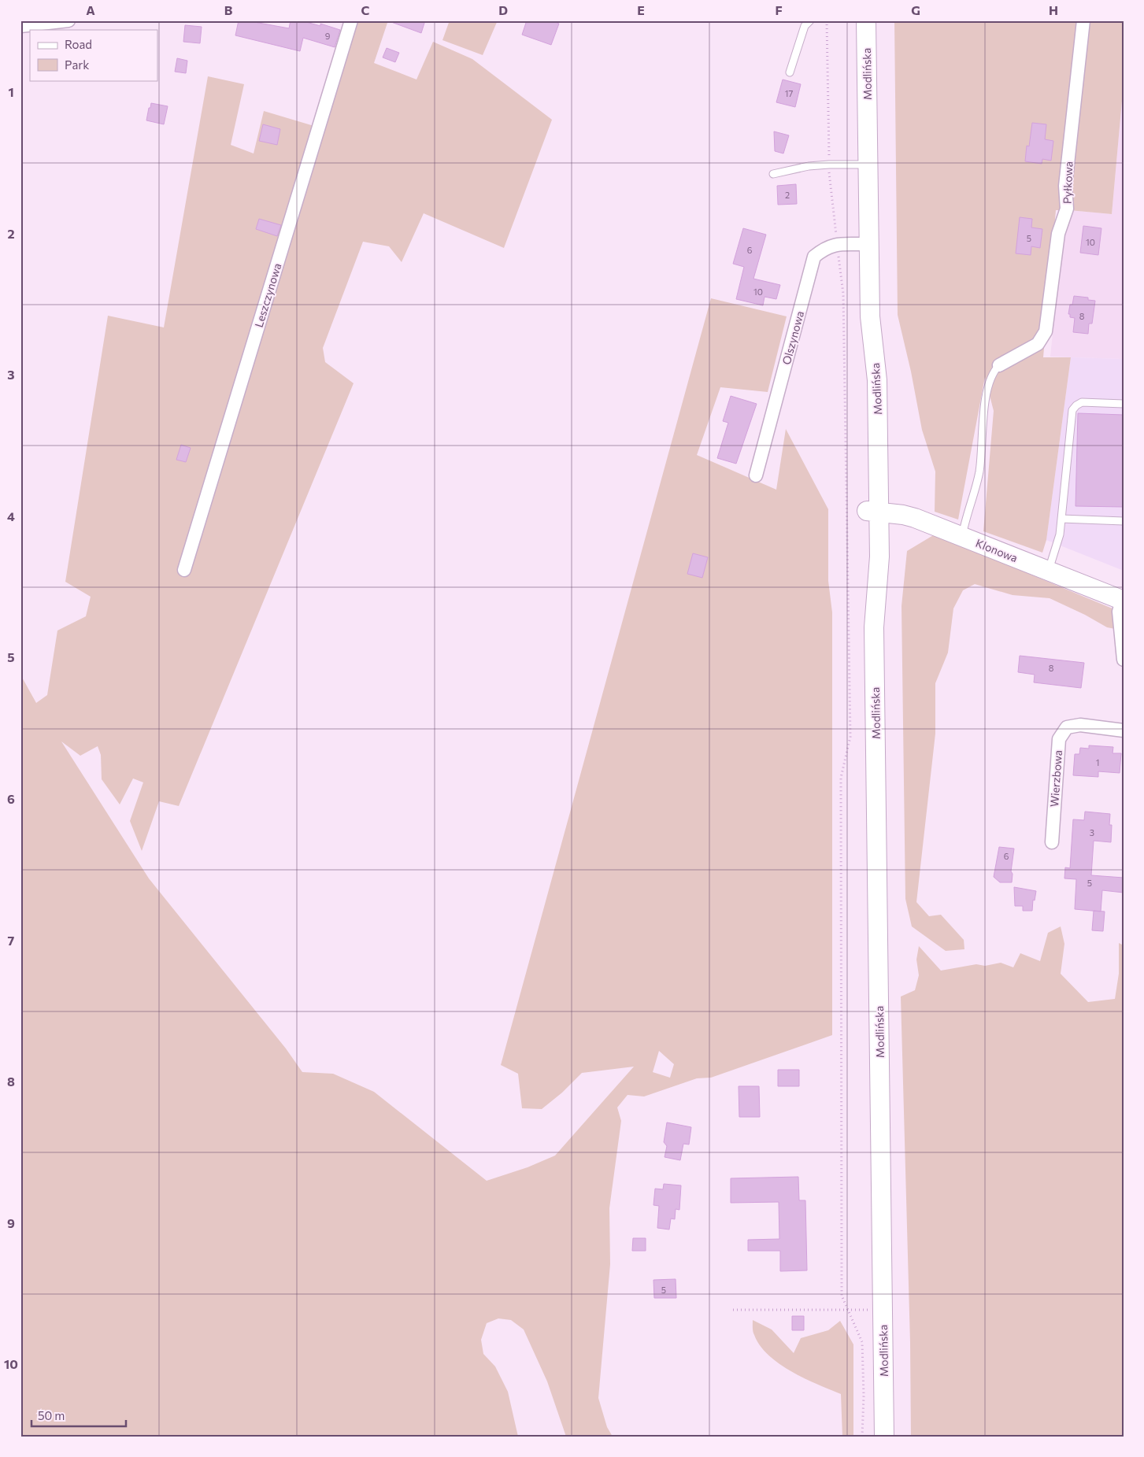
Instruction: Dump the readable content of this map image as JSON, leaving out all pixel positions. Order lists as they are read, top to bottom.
{
  "streets": {
    "main road": ["Modlińska", "Klonowa"],
    "street": [
      "Pyłkowa",
      "Leszczynowa",
      "Olszynowa",
      "Wierzbowa"
    ]
  },
  "crossings": [
    ["Modlińska", "Olszynowa"],
    ["Modlińska", "Klonowa"]
  ],
  "house_numbers": [
    "9",
    "17",
    "2",
    "5",
    "10",
    "6",
    "10",
    "8",
    "8",
    "1",
    "3",
    "6",
    "5",
    "5"
  ],
  "legend": ["Road", "Park"],
  "scale_bar": "50 m",
  "grid": {
    "columns": [
      "A",
      "B",
      "C",
      "D",
      "E",
      "F",
      "G",
      "H"
    ],
    "rows": [
      "1",
      "2",
      "3",
      "4",
      "5",
      "6",
      "7",
      "8",
      "9",
      "10"
    ]
  }
}
